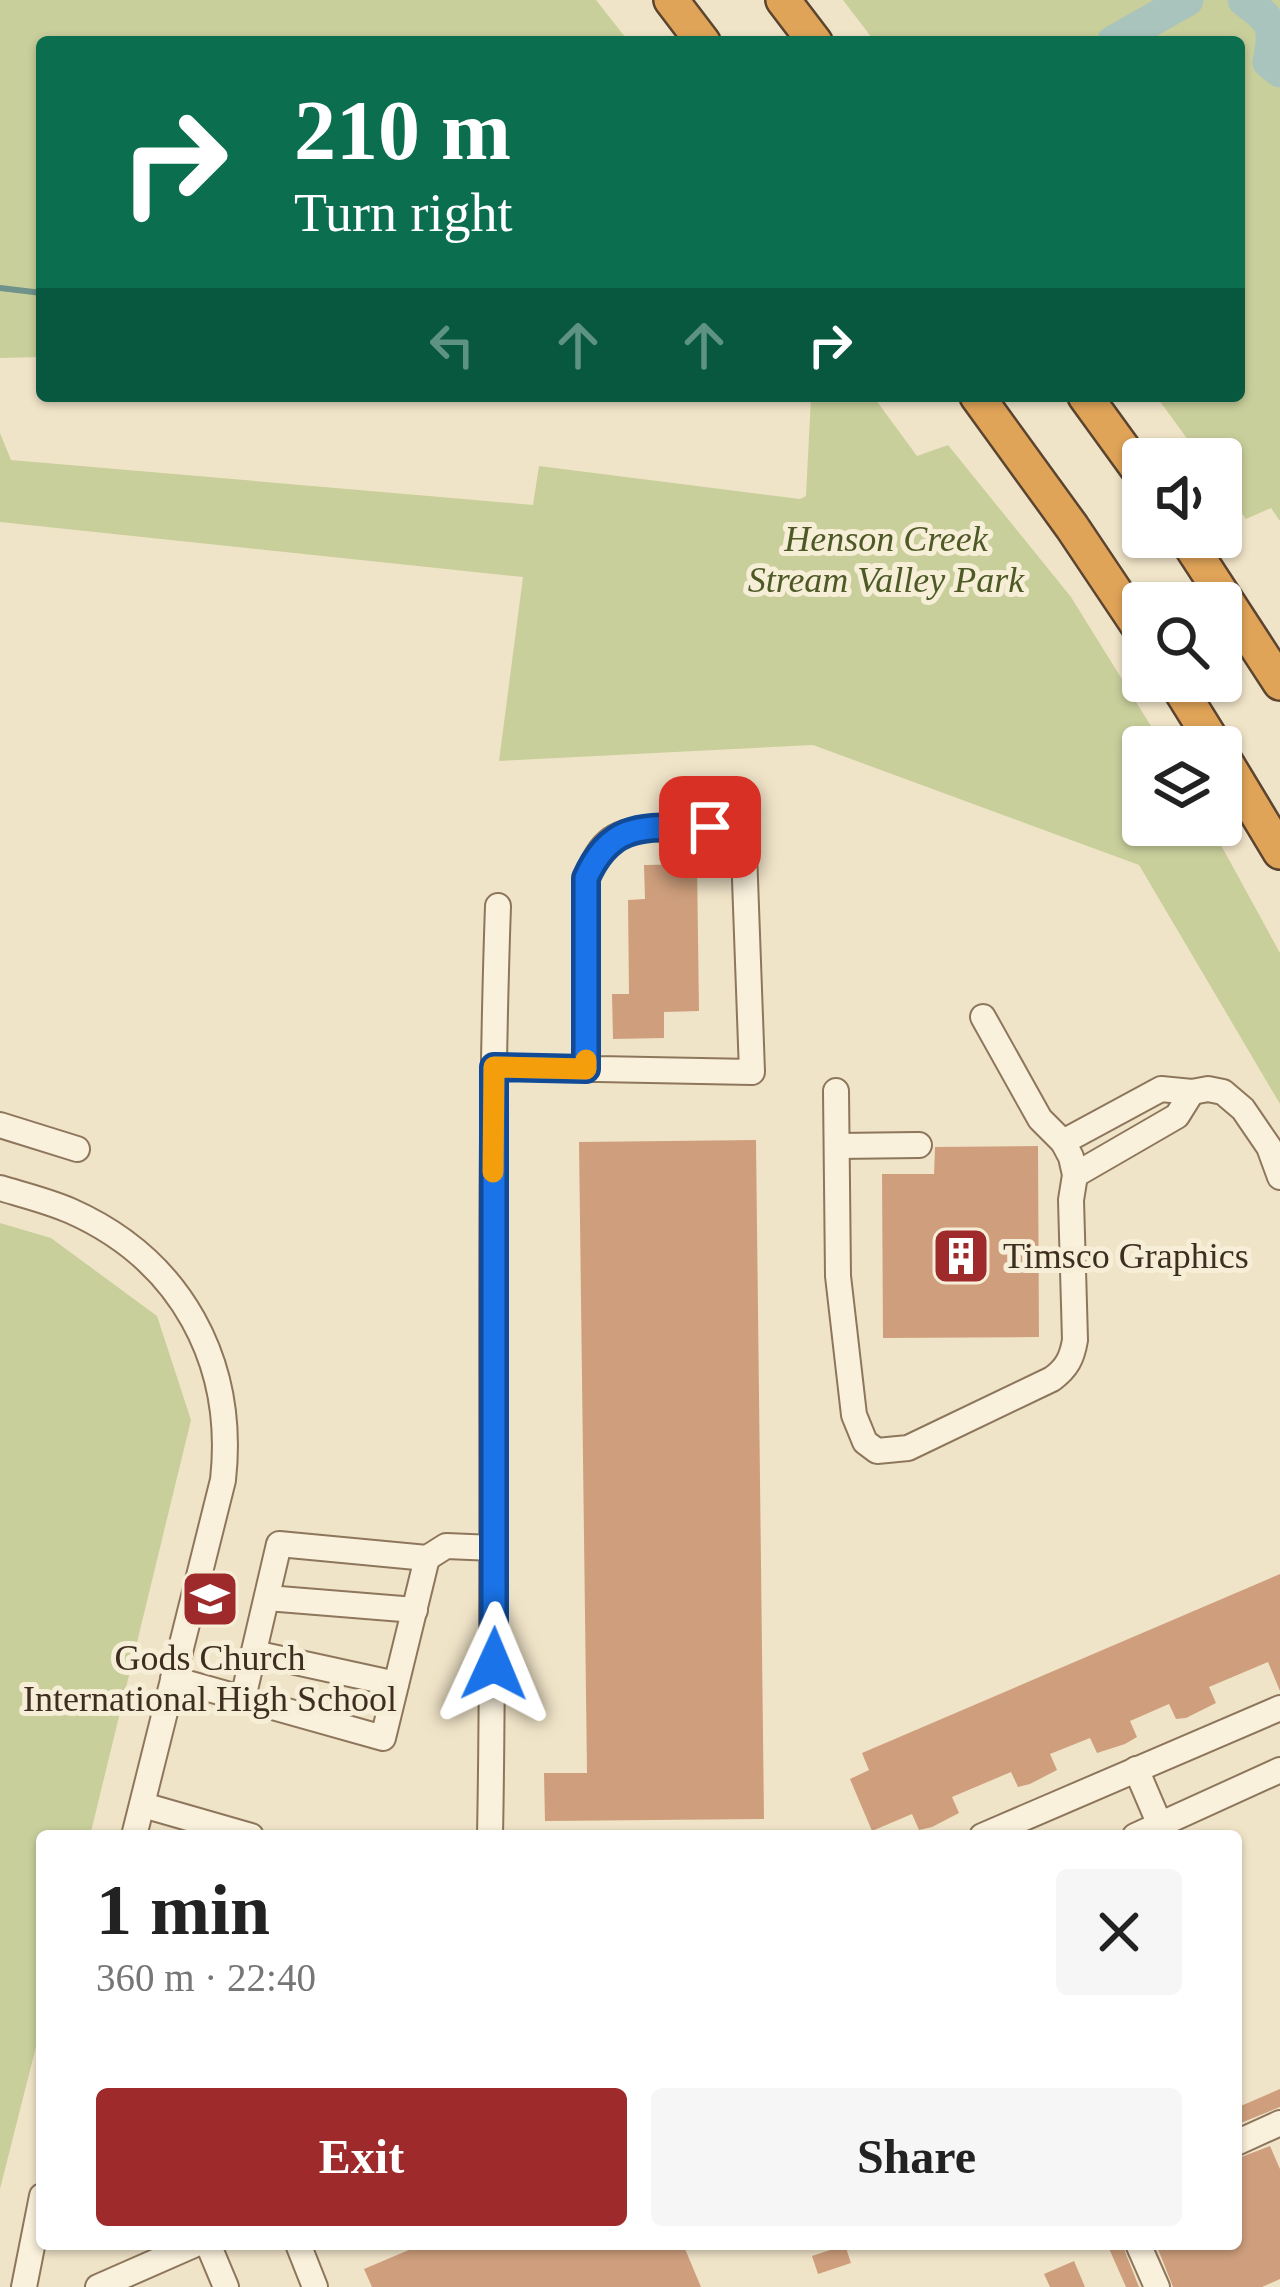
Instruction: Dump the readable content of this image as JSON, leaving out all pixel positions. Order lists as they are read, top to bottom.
{
  "parks": ["Henson Creek Stream Valley Park"],
  "places": {
    "building": ["Timsco Graphics"],
    "school or university": ["Gods Church International High School"]
  },
  "page": {
    "turn": ["210 m", "Turn right"],
    "heading": ["1 min", "360 m · 22:40"],
    "buttons": ["Exit", "Share"]
  }
}
